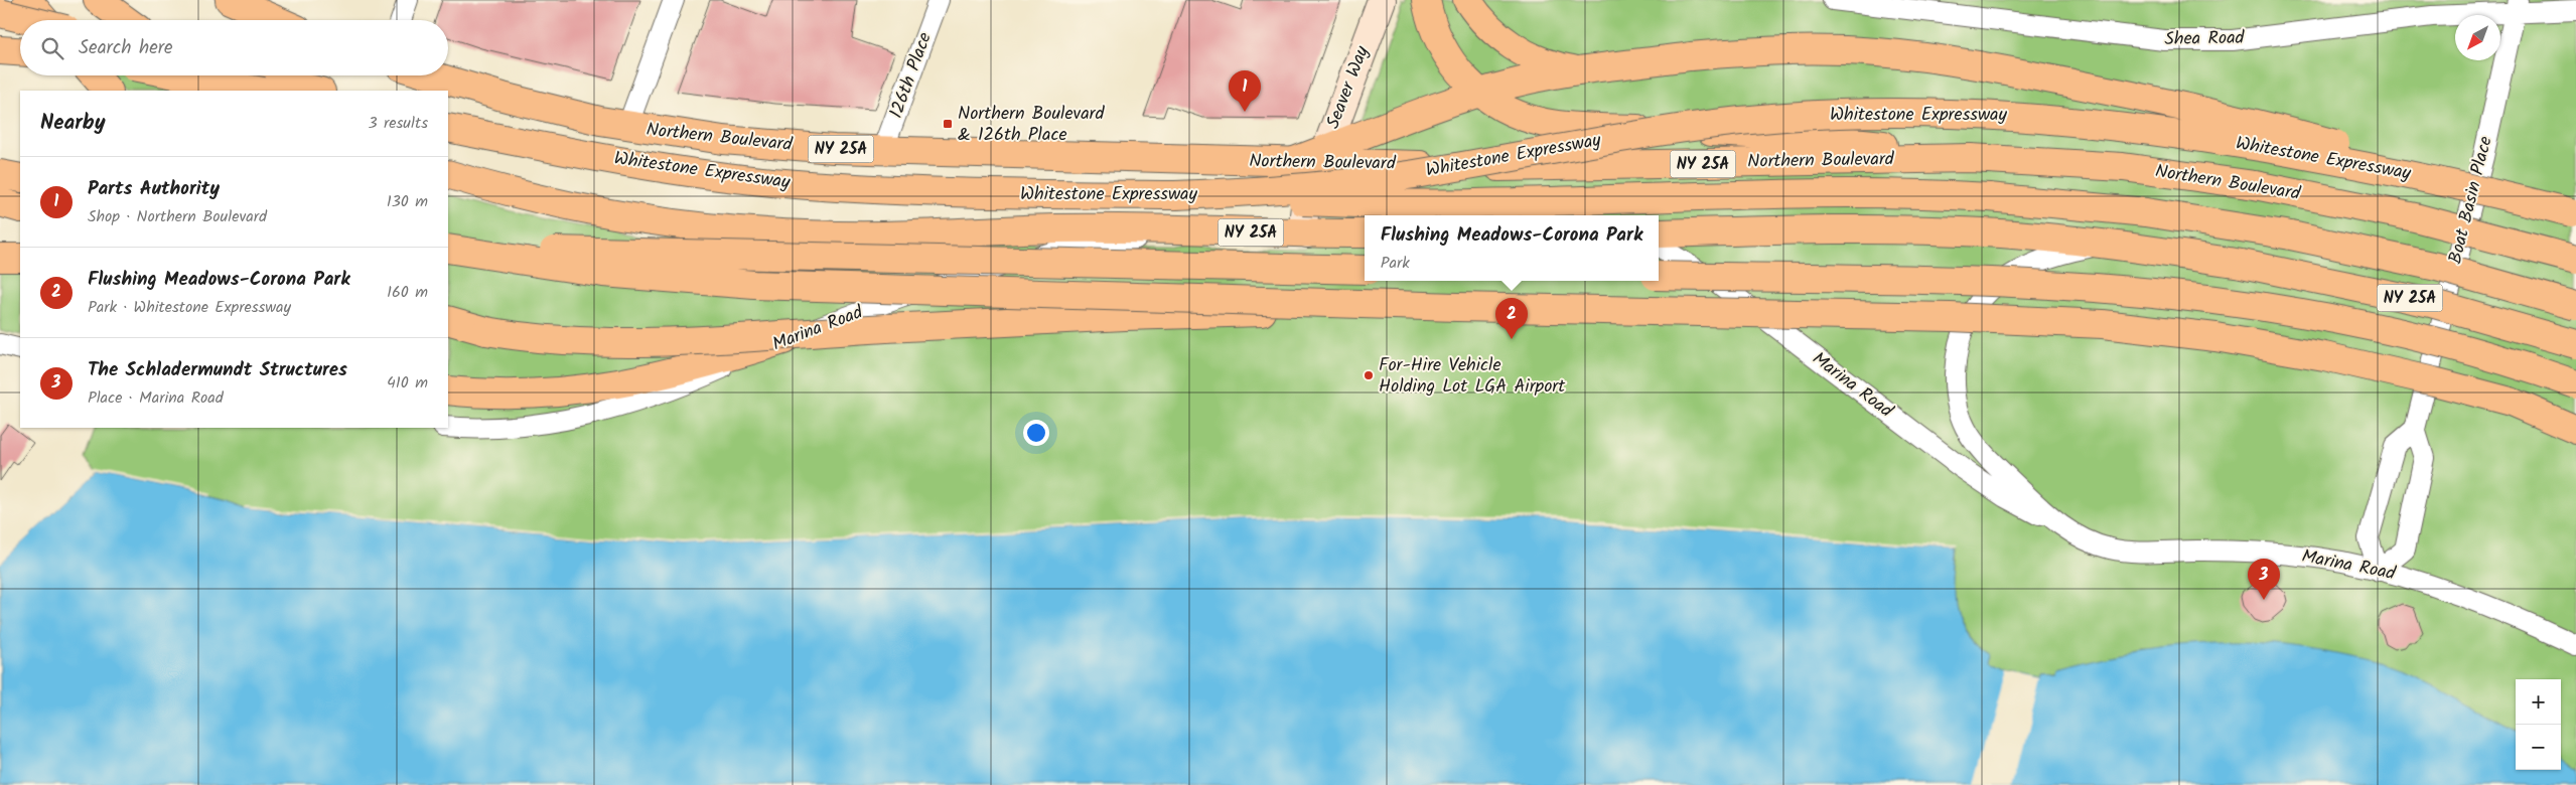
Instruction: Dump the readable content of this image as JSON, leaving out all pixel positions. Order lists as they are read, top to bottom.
{
  "streets": {
    "main road": [
      "Seaver Way",
      "Whitestone Expressway",
      "Northern Boulevard",
      "NY 25A"
    ],
    "street": [
      "Shea Road",
      "126th Place",
      "Boat Basin Place",
      "Marina Road"
    ]
  },
  "crossings": [
    ["Shea Road", "Boat Basin Place"],
    ["126th Place", "Northern Boulevard"],
    ["Seaver Way", "Northern Boulevard"],
    ["Seaver Way", "NY 25A"],
    ["NY 25A", "Marina Road"]
  ],
  "places": {
    "transit": ["Northern Boulevard & 126th Place"],
    "other": ["For-Hire Vehicle Holding Lot LGA Airport"]
  },
  "north": "bottom left",
  "page": {
    "search": "Search here",
    "pins": ["1", "2", "3"],
    "heading": ["Nearby", "3 results"],
    "list": [
      {
        "mark": "1",
        "name": "Parts Authority",
        "note": "Shop · Northern Boulevard",
        "value": "130 m"
      },
      {
        "mark": "2",
        "name": "Flushing Meadows-Corona Park",
        "note": "Park · Whitestone Expressway",
        "value": "160 m"
      },
      {
        "mark": "3",
        "name": "The Schladermundt Structures",
        "note": "Place · Marina Road",
        "value": "410 m"
      }
    ],
    "popup": ["Flushing Meadows-Corona Park", "Park"],
    "map_buttons": ["+", "−"]
  }
}
